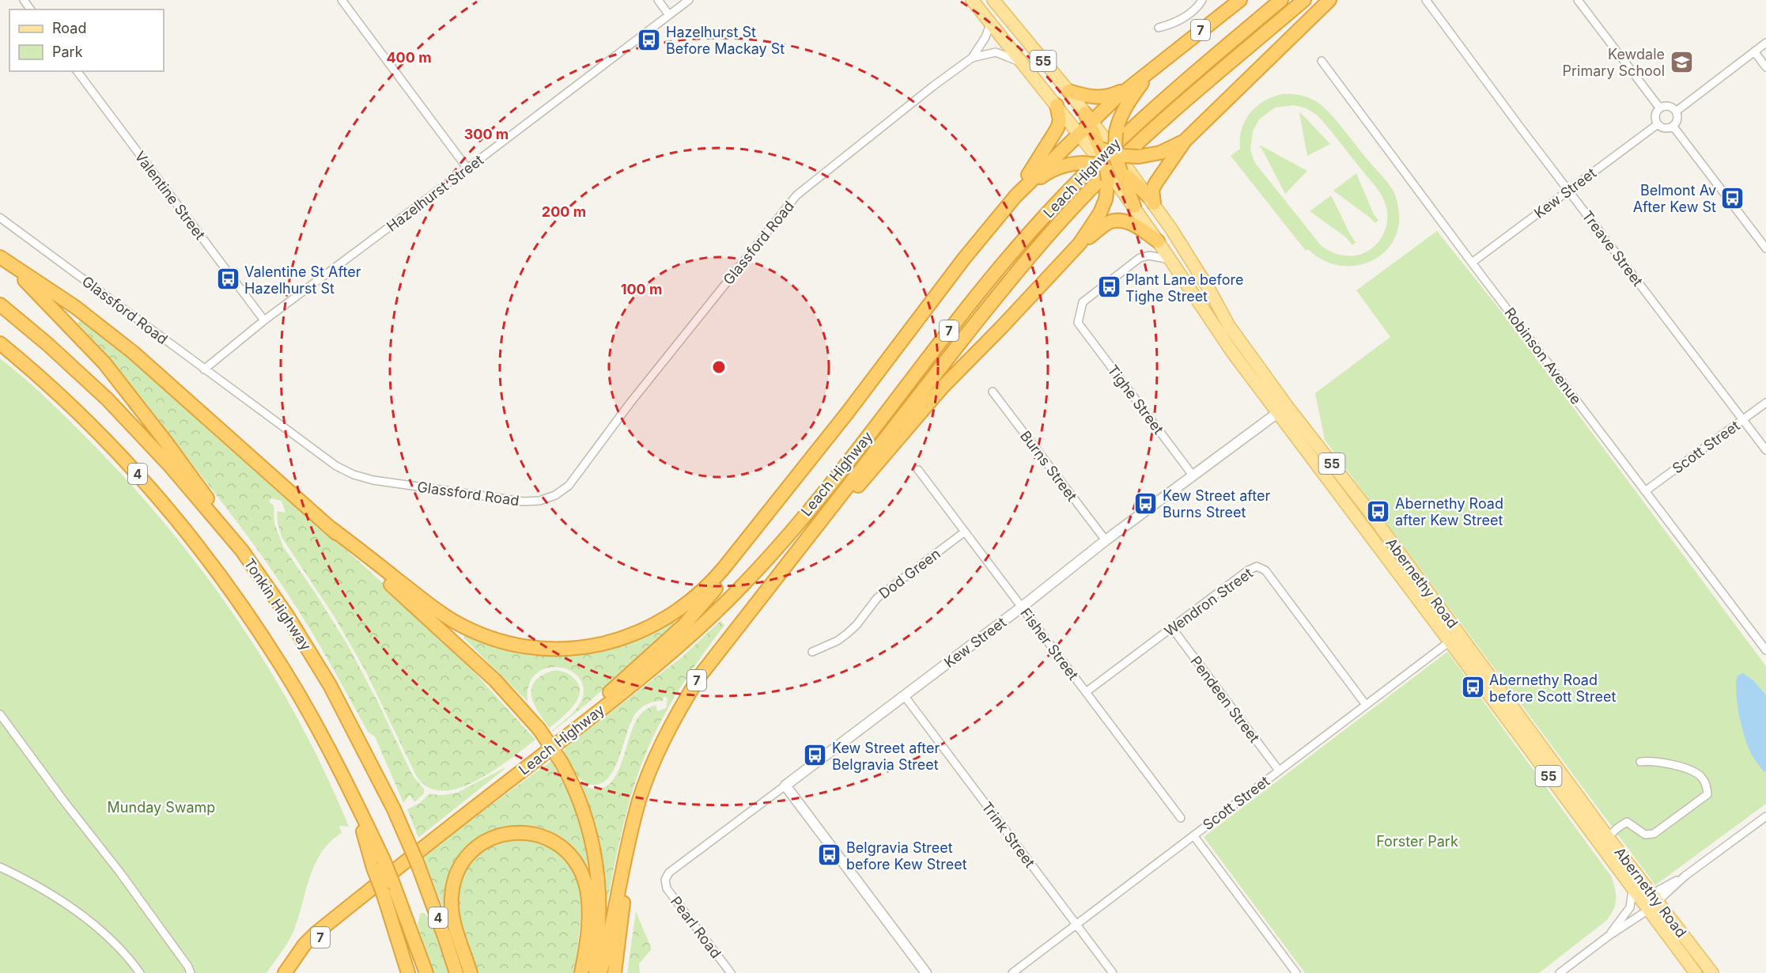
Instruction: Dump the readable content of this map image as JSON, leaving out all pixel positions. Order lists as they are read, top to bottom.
{
  "streets": {
    "highway": [
      "7",
      "Leach Highway",
      "4",
      "Tonkin Highway"
    ],
    "main road": ["55", "Abernethy Road"],
    "street": [
      "Hazelhurst Street",
      "Kew Street",
      "Valentine Street",
      "Glassford Road",
      "Treave Street",
      "Robinson Avenue",
      "Tighe Street",
      "Scott Street",
      "Burns Street",
      "Dod Green",
      "Wendron Street",
      "Fisher Street",
      "Pendeen Street",
      "Trink Street",
      "Pearl Road"
    ]
  },
  "crossings": [
    ["7", "55"],
    ["7", "Leach Highway"],
    ["7", "Abernethy Road"],
    ["55", "Glassford Road"],
    ["Hazelhurst Street", "Valentine Street"],
    ["Hazelhurst Street", "Glassford Road"],
    ["Kew Street", "Treave Street"],
    ["Kew Street", "Robinson Avenue"],
    ["Kew Street", "Tighe Street"],
    ["Kew Street", "Burns Street"],
    ["Kew Street", "Abernethy Road"],
    ["Kew Street", "Fisher Street"],
    ["Kew Street", "Trink Street"],
    ["Kew Street", "Pearl Road"],
    ["Treave Street", "Scott Street"],
    ["Robinson Avenue", "Scott Street"],
    ["Tighe Street", "Abernethy Road"],
    ["Scott Street", "Abernethy Road"],
    ["Scott Street", "Wendron Street"],
    ["Scott Street", "Pendeen Street"],
    ["Scott Street", "Trink Street"],
    ["Dod Green", "Fisher Street"],
    ["Wendron Street", "Fisher Street"],
    ["Wendron Street", "Pendeen Street"]
  ],
  "parks": ["Munday Swamp", "Forster Park"],
  "places": {
    "bus stop": [
      "Hazelhurst St Before Mackay St",
      "Belmont Av After Kew St",
      "Valentine St After Hazelhurst St",
      "Plant Lane before Tighe Street",
      "Kew Street after Burns Street",
      "Abernethy Road after Kew Street",
      "Abernethy Road before Scott Street",
      "Kew Street after Belgravia Street",
      "Belgravia Street before Kew Street"
    ],
    "school or university": ["Kewdale Primary School"]
  },
  "legend": ["Road", "Park"],
  "rings": [
    "400 m",
    "300 m",
    "200 m",
    "100 m"
  ]
}
